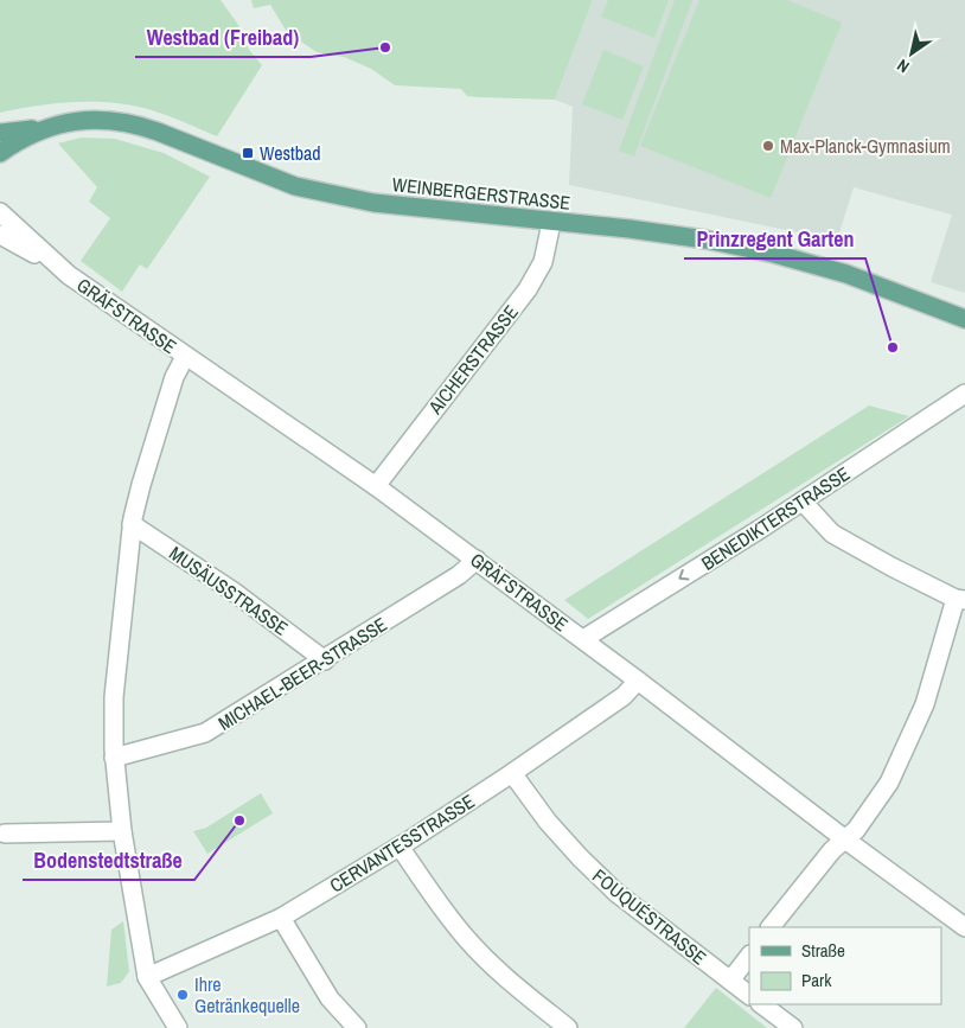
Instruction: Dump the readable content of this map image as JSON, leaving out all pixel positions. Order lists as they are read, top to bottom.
{
  "streets": {
    "main road": ["WEINBERGERSTRASSE"],
    "street": [
      "GRÄFSTRASSE",
      "AICHERSTRASSE",
      "BENEDIKTERSTRASSE",
      "MUSÄUSSTRASSE",
      "MICHAEL-BEER-STRASSE",
      "CERVANTESSTRASSE",
      "FOUQUÉSTRASSE"
    ]
  },
  "crossings": [
    ["WEINBERGERSTRASSE", "AICHERSTRASSE"],
    ["GRÄFSTRASSE", "AICHERSTRASSE"],
    ["GRÄFSTRASSE", "BENEDIKTERSTRASSE"],
    ["GRÄFSTRASSE", "MICHAEL-BEER-STRASSE"],
    ["GRÄFSTRASSE", "CERVANTESSTRASSE"],
    ["MUSÄUSSTRASSE", "MICHAEL-BEER-STRASSE"],
    ["CERVANTESSTRASSE", "FOUQUÉSTRASSE"]
  ],
  "one_way": ["BENEDIKTERSTRASSE"],
  "places": {
    "other": [
      "Westbad (Freibad)",
      "Max-Planck-Gymnasium",
      "Prinzregent Garten",
      "Bodenstedtstraße",
      "Ihre Getränkequelle"
    ],
    "transit": ["Westbad"]
  },
  "legend": ["Straße", "Park"],
  "north": "bottom left"
}
